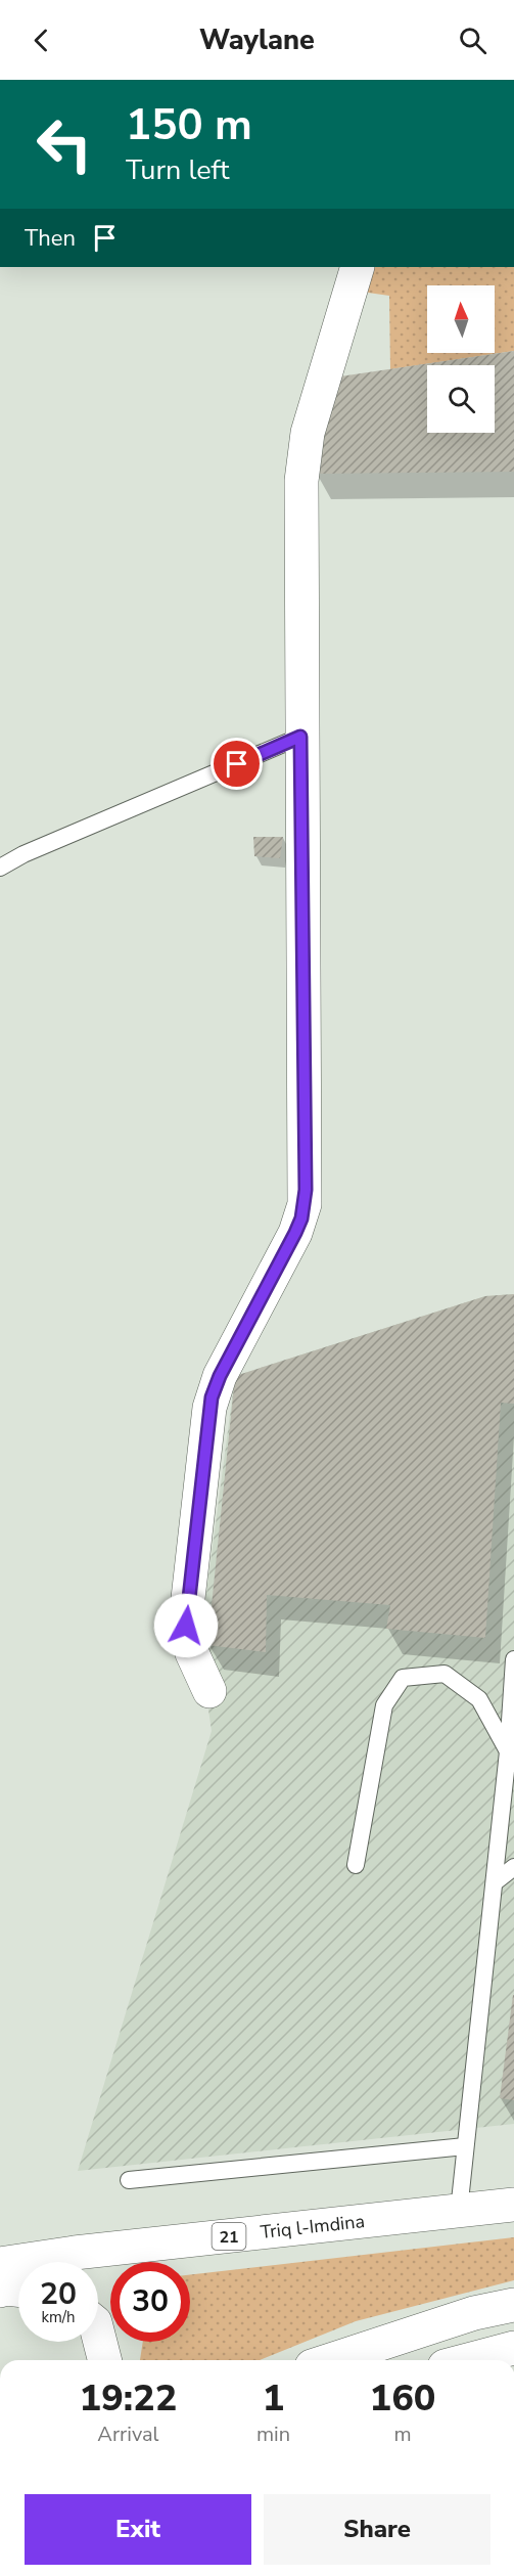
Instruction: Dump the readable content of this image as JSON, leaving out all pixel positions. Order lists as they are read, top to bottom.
{
  "streets": {
    "main road": ["Triq l-Imdina", "21"]
  },
  "north": "top",
  "page": {
    "header": "Waylane",
    "turn": ["150 m", "Turn left"],
    "then": "Then",
    "speed": "20 km/h",
    "limit": "30",
    "eta": [
      "19:22",
      "Arrival",
      "1",
      "min",
      "160",
      "m"
    ],
    "buttons": ["Exit", "Share"]
  }
}
